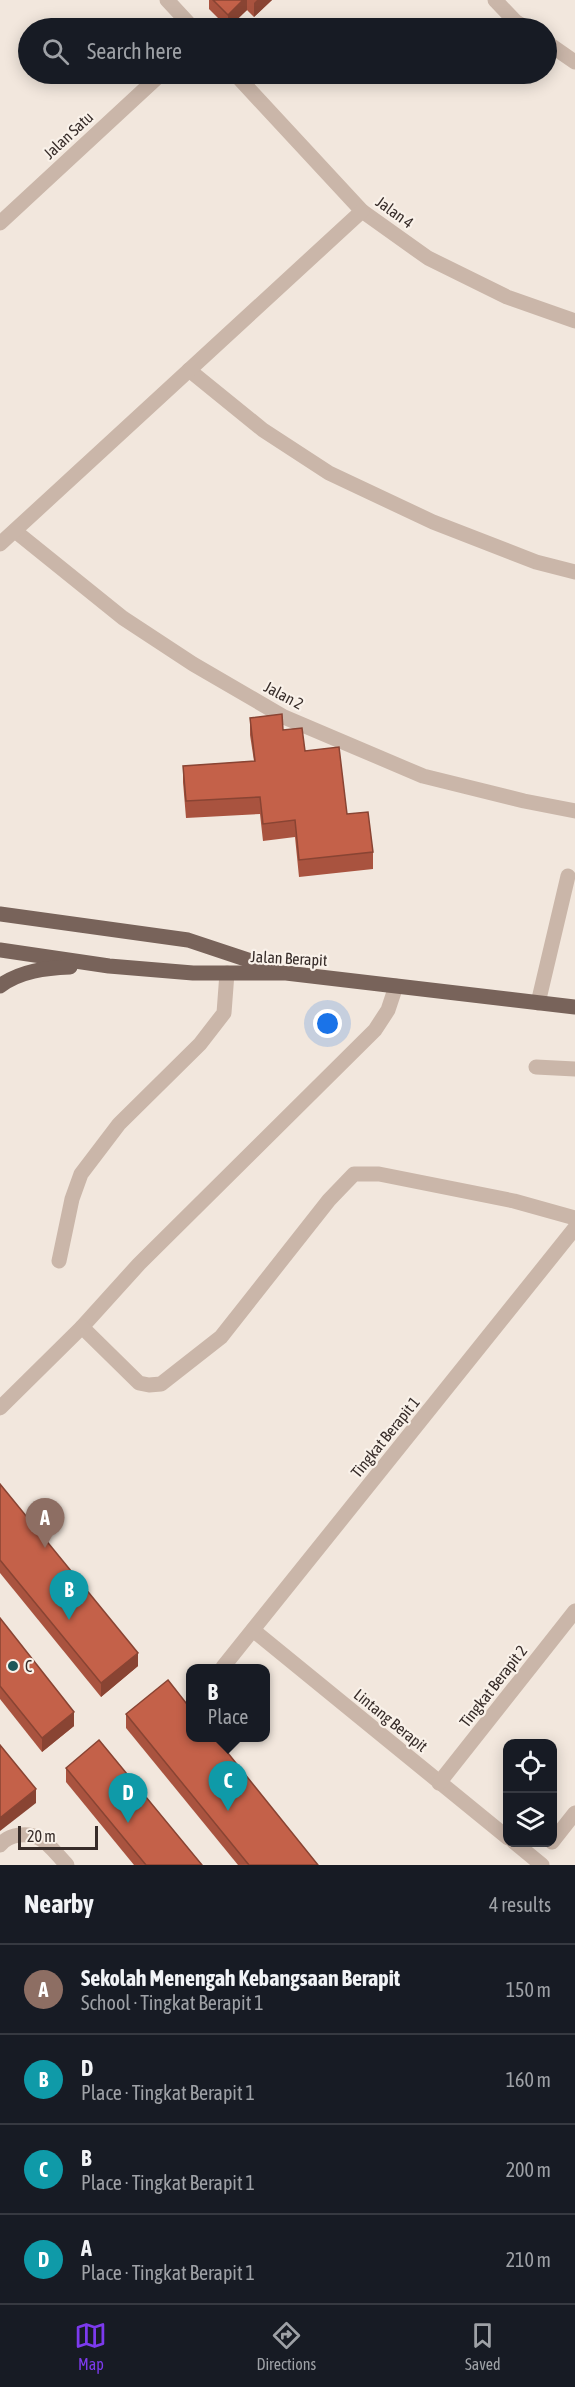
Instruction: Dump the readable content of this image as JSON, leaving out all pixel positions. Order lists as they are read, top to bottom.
{
  "streets": {
    "main road": ["Jalan Berapit"],
    "street": [
      "Jalan Satu",
      "Jalan 4",
      "Jalan 2",
      "Tingkat Berapit 1",
      "Tingkat Berapit 2",
      "Lintang Berapit"
    ]
  },
  "crossings": [
    ["Tingkat Berapit 1", "Lintang Berapit"],
    ["Tingkat Berapit 2", "Lintang Berapit"]
  ],
  "places": ["C"],
  "scale_bar": "20 m",
  "page": {
    "search": "Search here",
    "pins": [
      "A",
      "B",
      "C",
      "D"
    ],
    "popup": ["B", "Place"],
    "scale": "20 m",
    "heading": ["Nearby", "4 results"],
    "list": [
      {
        "mark": "A",
        "name": "Sekolah Menengah Kebangsaan Berapit",
        "note": "School · Tingkat Berapit 1",
        "value": "150 m"
      },
      {
        "mark": "B",
        "name": "D",
        "note": "Place · Tingkat Berapit 1",
        "value": "160 m"
      },
      {
        "mark": "C",
        "name": "B",
        "note": "Place · Tingkat Berapit 1",
        "value": "200 m"
      },
      {
        "mark": "D",
        "name": "A",
        "note": "Place · Tingkat Berapit 1",
        "value": "210 m"
      }
    ],
    "nav": ["Map", "Directions", "Saved"]
  }
}
